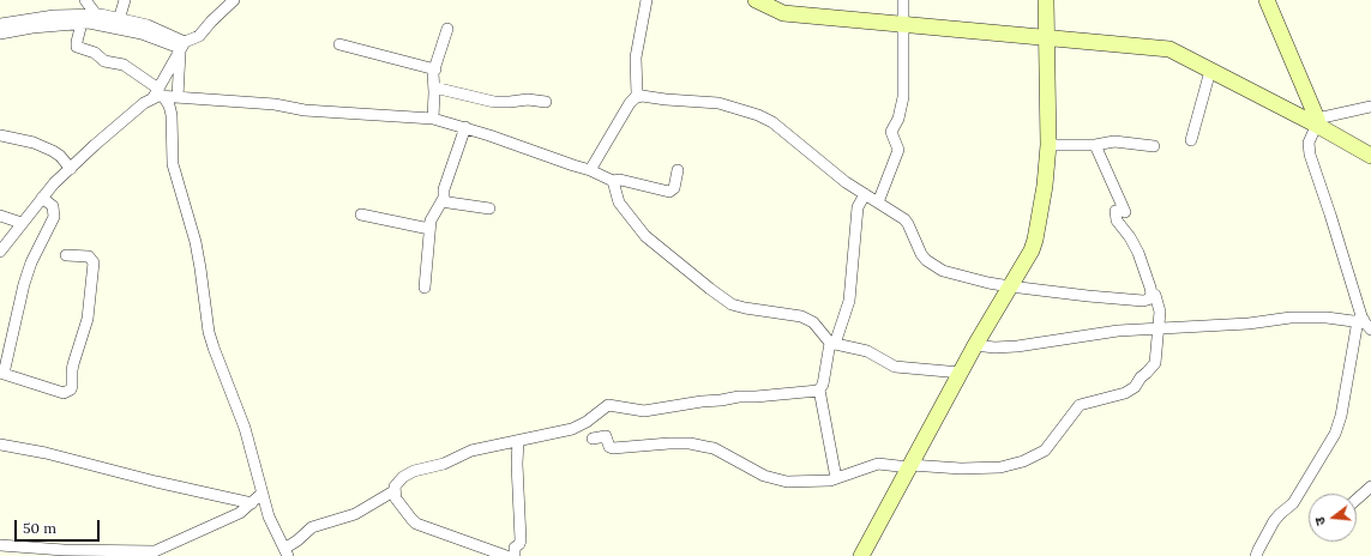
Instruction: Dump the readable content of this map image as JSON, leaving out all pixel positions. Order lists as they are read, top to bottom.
{
  "scale_bar": "50 m",
  "north": "left"
}
